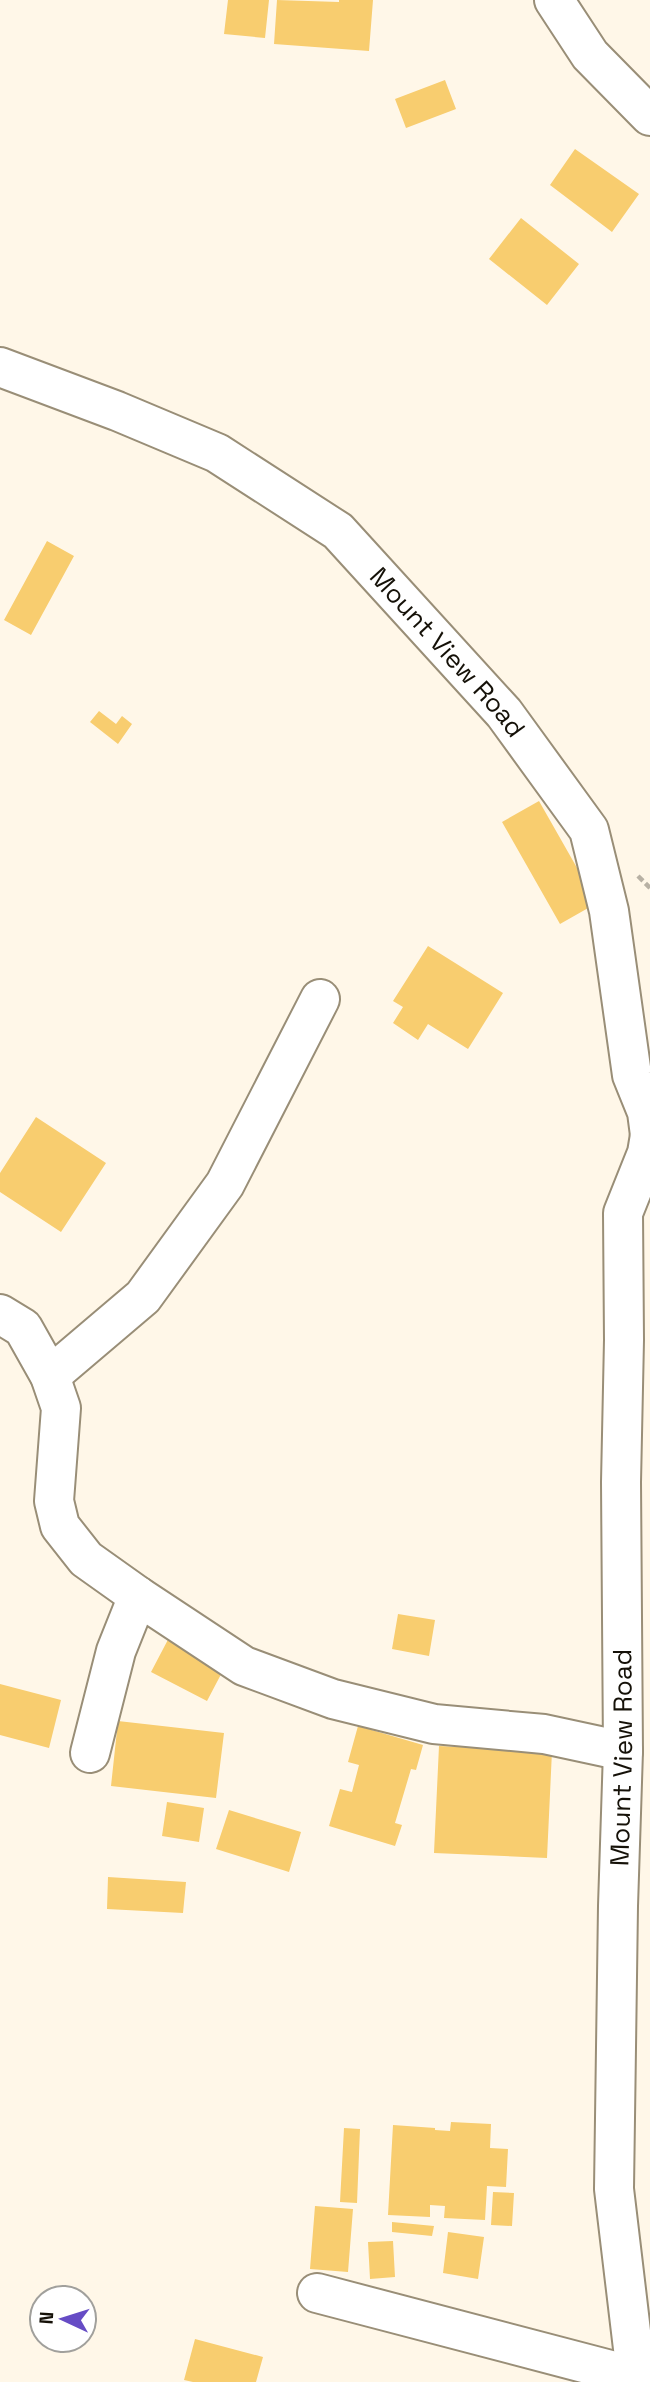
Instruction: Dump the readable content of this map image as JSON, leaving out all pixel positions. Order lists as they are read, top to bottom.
{
  "streets": {
    "street": ["Mount View Road"]
  },
  "north": "left"
}
